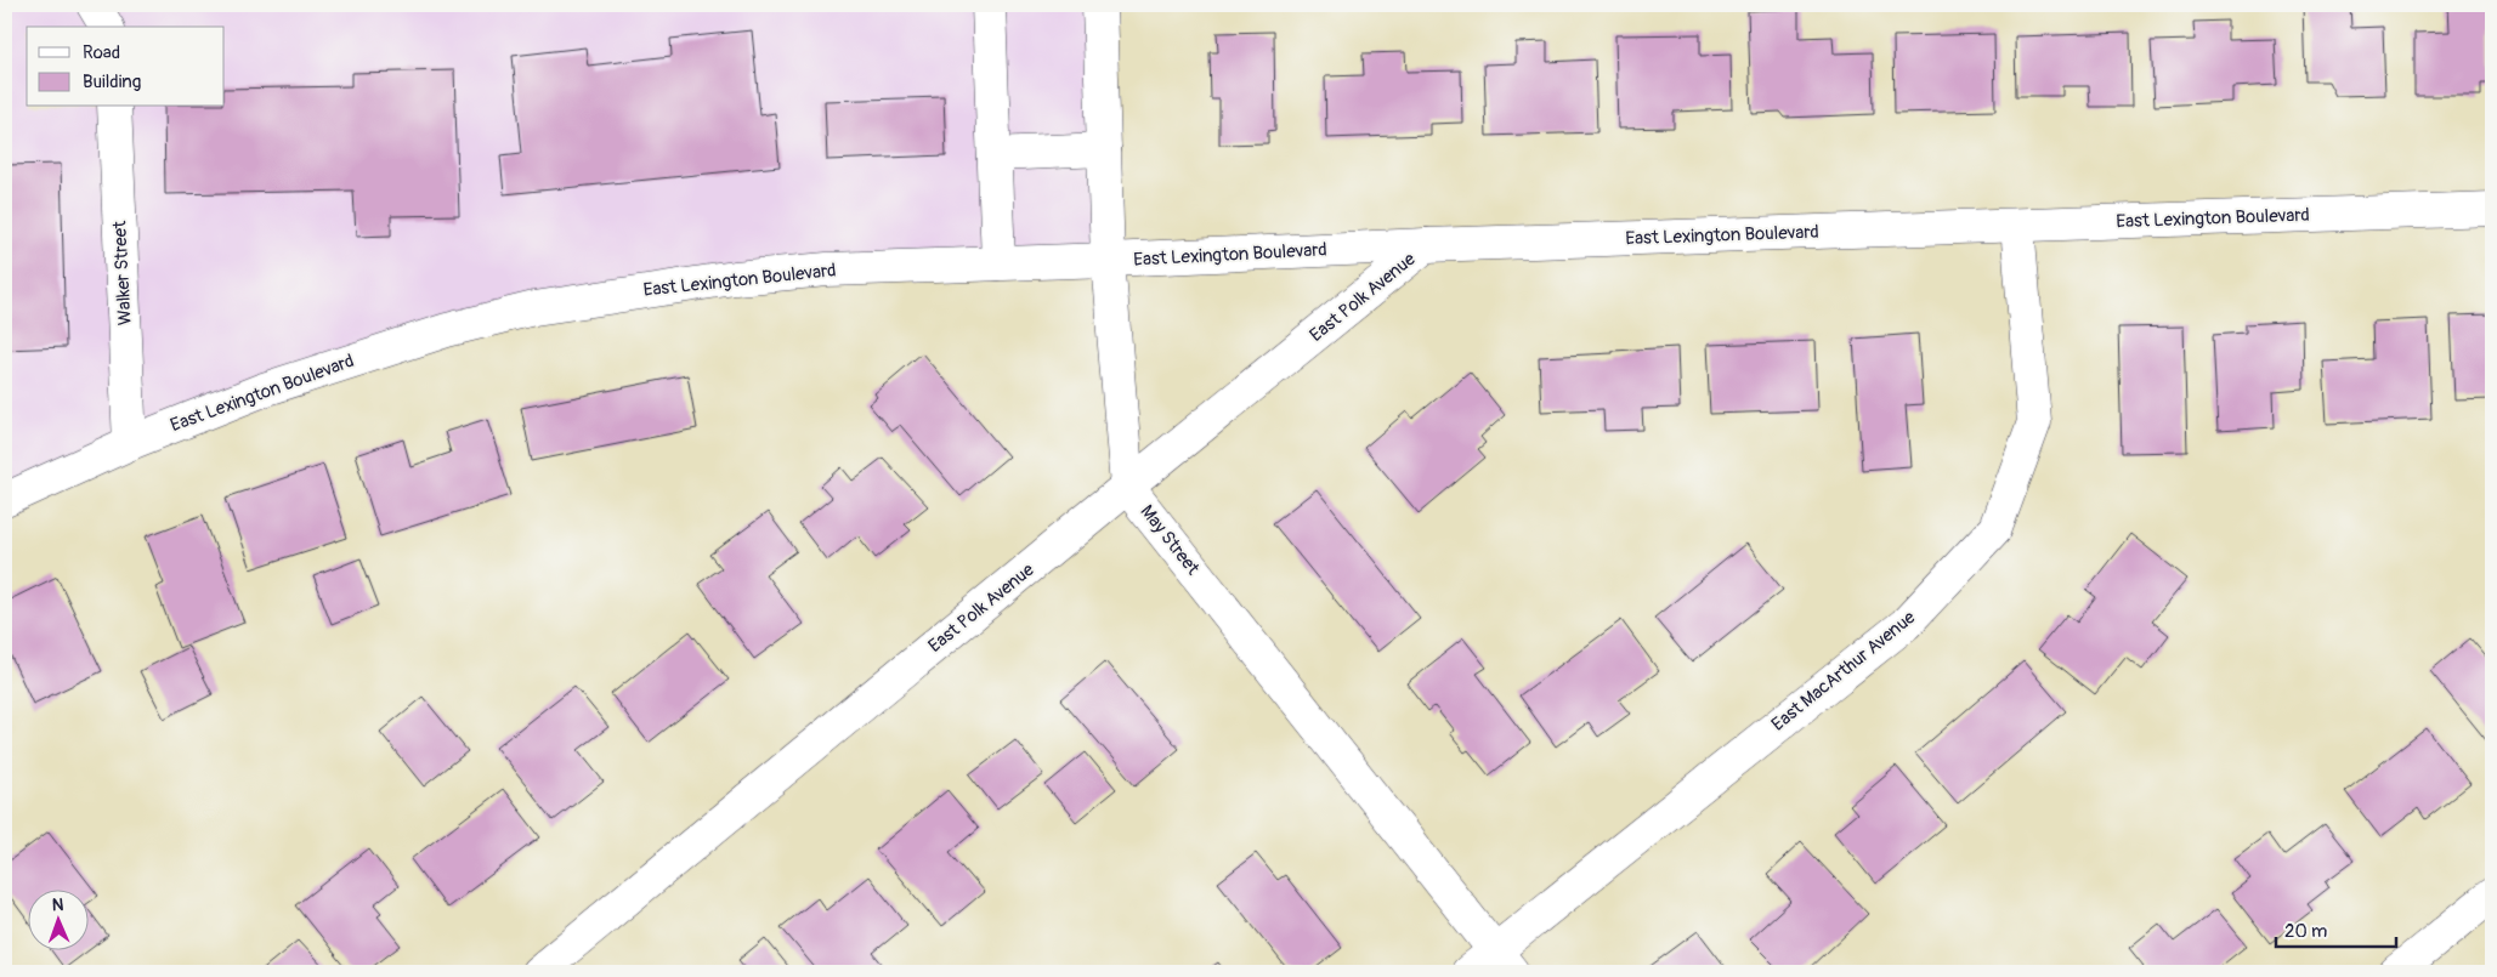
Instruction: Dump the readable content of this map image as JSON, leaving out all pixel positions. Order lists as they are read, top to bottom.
{
  "streets": {
    "street": [
      "East Lexington Boulevard",
      "Walker Street",
      "East Polk Avenue",
      "May Street",
      "East MacArthur Avenue"
    ]
  },
  "crossings": [
    ["East Lexington Boulevard", "Walker Street"],
    ["East Lexington Boulevard", "East Polk Avenue"],
    ["East Lexington Boulevard", "May Street"],
    ["East Lexington Boulevard", "East MacArthur Avenue"],
    ["East Polk Avenue", "May Street"],
    ["May Street", "East MacArthur Avenue"]
  ],
  "legend": ["Road", "Building"],
  "scale_bar": "20 m",
  "north": "top"
}
